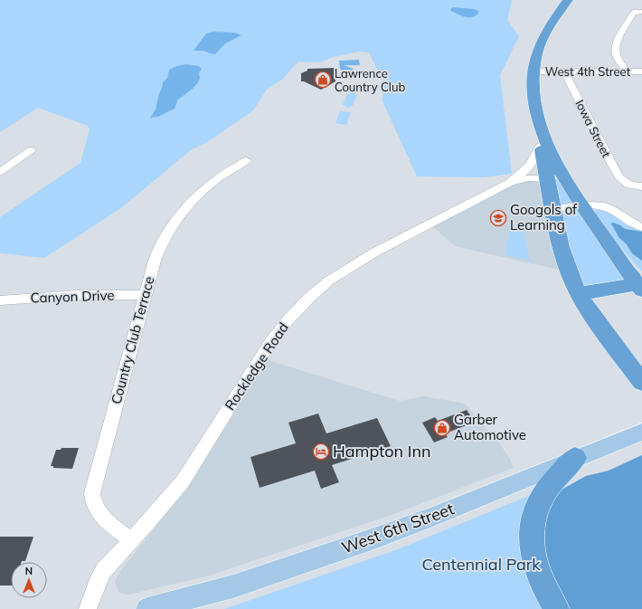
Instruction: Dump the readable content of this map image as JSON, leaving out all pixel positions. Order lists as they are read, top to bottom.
{
  "streets": {
    "main road": ["West 6th Street"],
    "street": [
      "West 4th Street",
      "Iowa Street",
      "Canyon Drive",
      "Country Club Terrace",
      "Rockledge Road"
    ]
  },
  "crossings": [
    ["West 4th Street", "Iowa Street"],
    ["Canyon Drive", "Country Club Terrace"],
    ["Country Club Terrace", "Rockledge Road"]
  ],
  "parks": ["Centennial Park"],
  "places": {
    "shop": ["Lawrence Country Club", "Garber Automotive"],
    "school or university": ["Googols of Learning"],
    "hotel": ["Hampton Inn"]
  },
  "north": "top"
}
